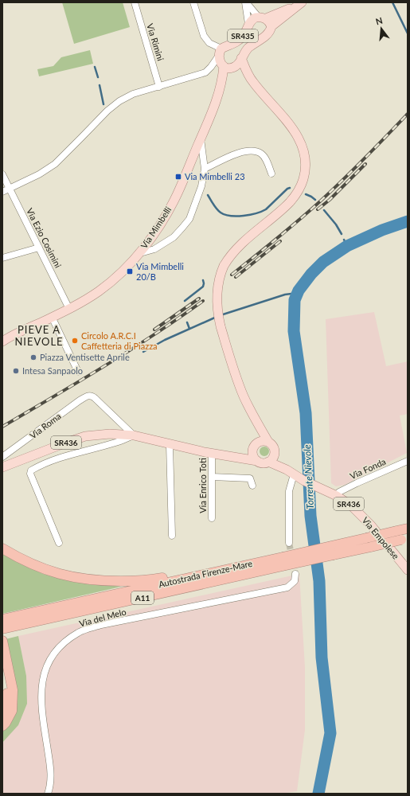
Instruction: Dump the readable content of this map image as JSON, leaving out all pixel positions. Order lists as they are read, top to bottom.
{
  "streets": {
    "highway": ["Autostrada Firenze-Mare", "A11"],
    "main road": [
      "SR435",
      "Via Mimbelli",
      "Via Roma",
      "SR436",
      "Via Empolese"
    ],
    "street": [
      "Via Rimini",
      "Via Ezio Cosimini",
      "Via Fonda",
      "Via Enrico Toti",
      "Via del Melo"
    ]
  },
  "crossings": [
    ["SR435", "Via Mimbelli"],
    ["Via Mimbelli", "Via Ezio Cosimini"],
    ["Via Roma", "Via Empolese"],
    ["Via Fonda", "Via Empolese"],
    ["Via Enrico Toti", "Via Empolese"]
  ],
  "districts": ["PIEVE A NIEVOLE"],
  "water": ["Torrente Nievole"],
  "places": {
    "transit": ["Via Mimbelli 23", "Via Mimbelli 20/B"],
    "other": ["Circolo A.R.C.I Caffetteria di Piazza", "Piazza Ventisette Aprile", "Intesa Sanpaolo"]
  },
  "north": "top"
}
